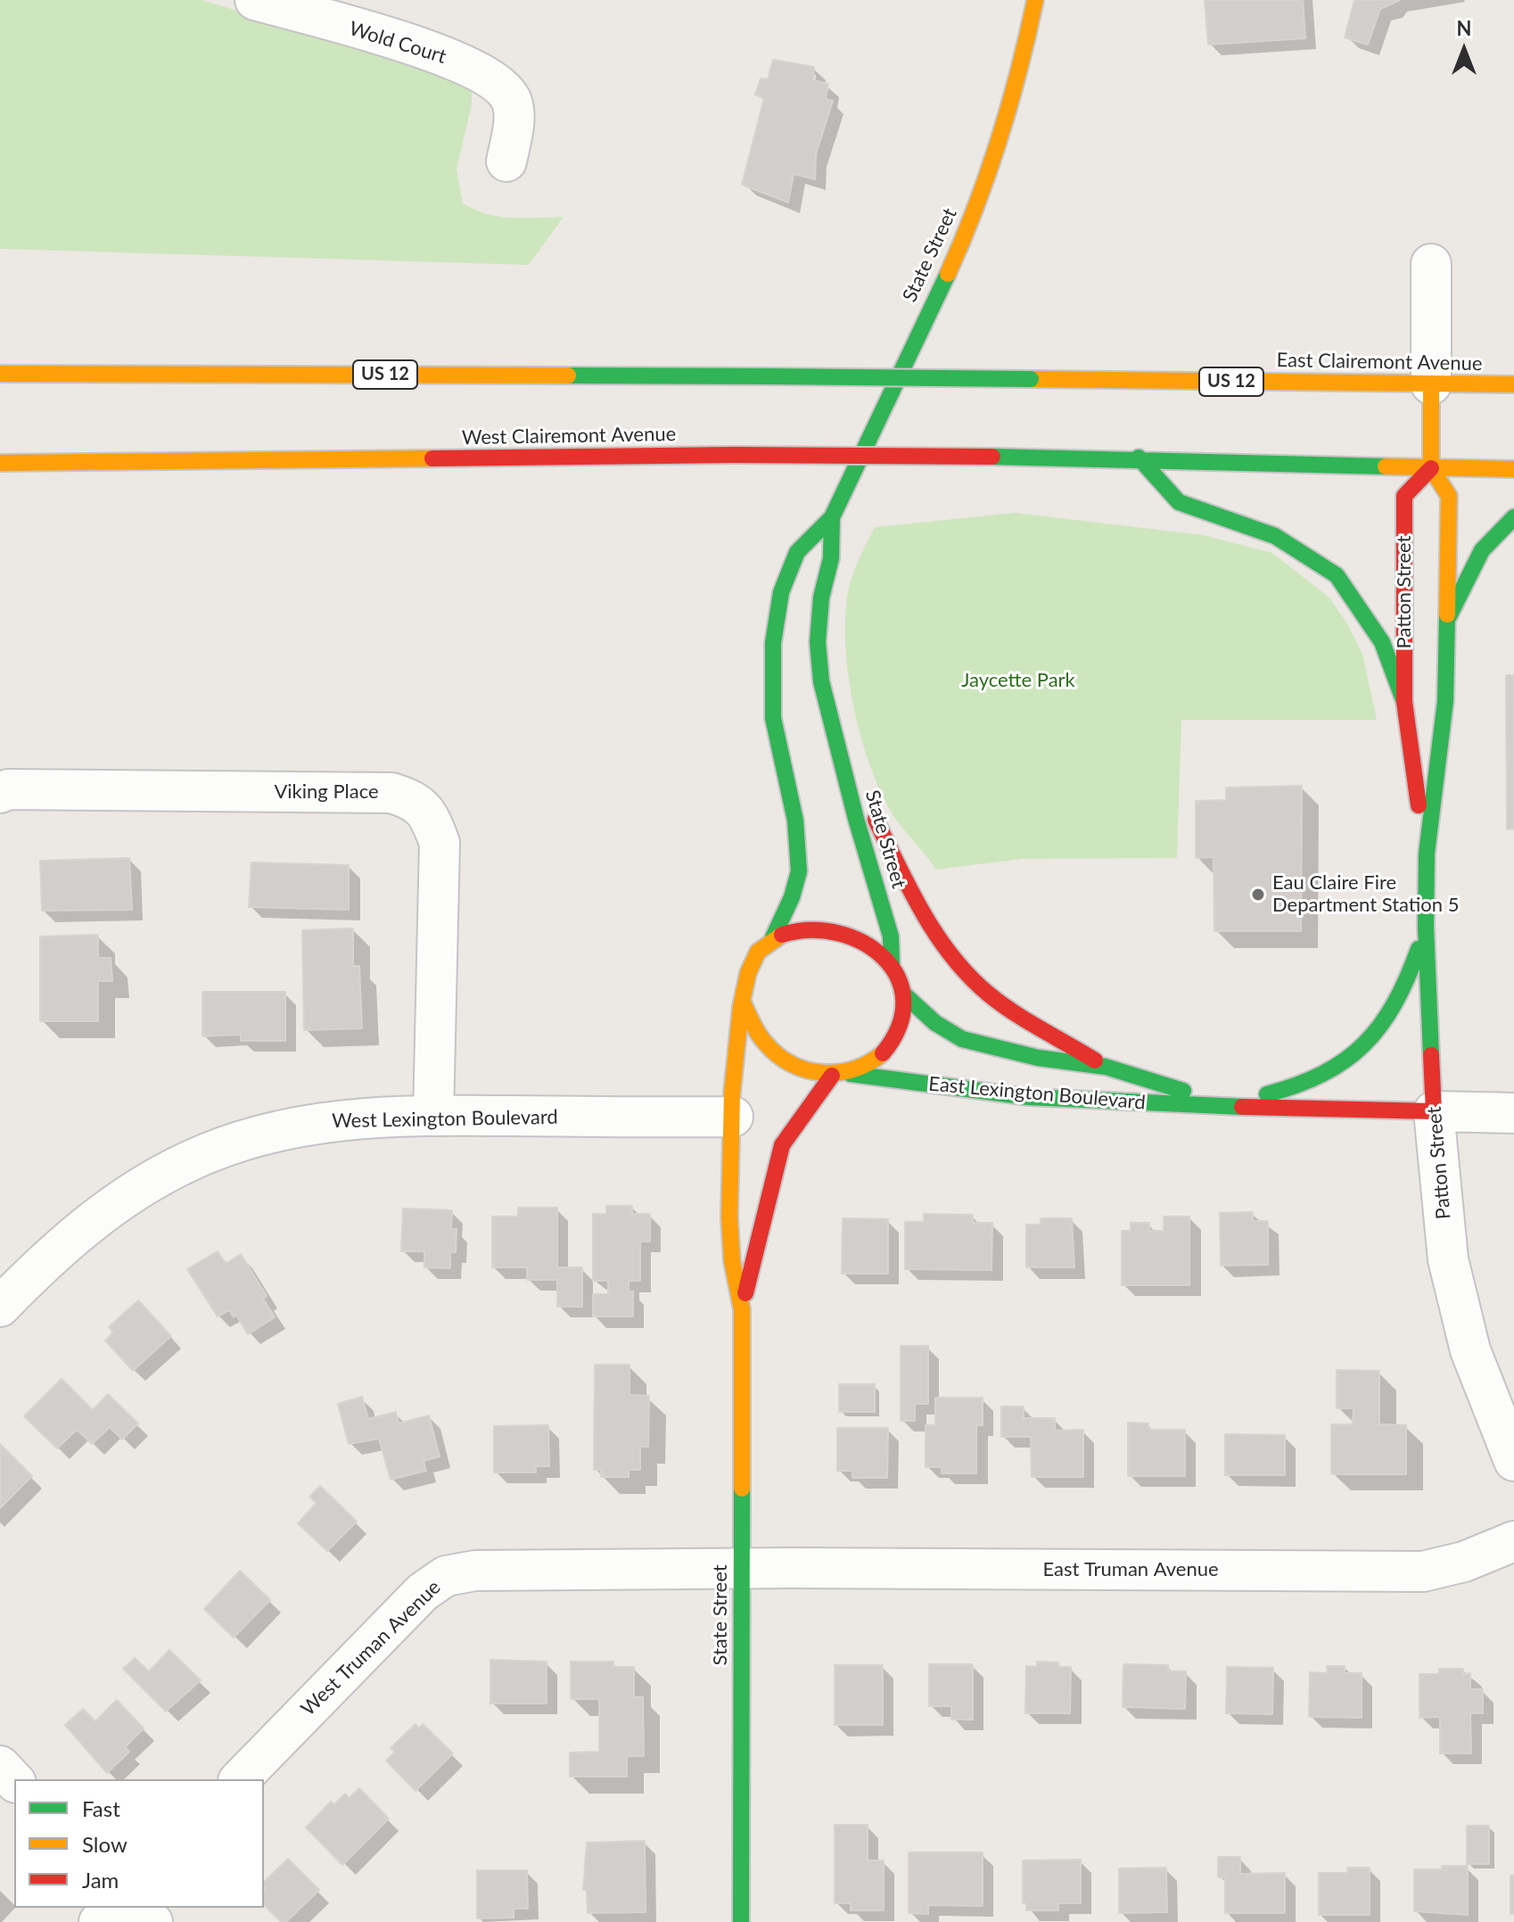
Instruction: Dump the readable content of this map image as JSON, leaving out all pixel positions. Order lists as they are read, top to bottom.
{
  "streets": {
    "main road": [
      "State Street",
      "East Clairemont Avenue",
      "US 12",
      "West Clairemont Avenue",
      "Patton Street",
      "East Lexington Boulevard"
    ],
    "street": [
      "Wold Court",
      "Viking Place",
      "West Lexington Boulevard",
      "East Truman Avenue",
      "West Truman Avenue"
    ]
  },
  "crossings": [
    ["State Street", "East Lexington Boulevard"],
    ["State Street", "West Lexington Boulevard"],
    ["State Street", "East Truman Avenue"],
    ["State Street", "West Truman Avenue"],
    ["Patton Street", "East Lexington Boulevard"],
    ["Viking Place", "West Lexington Boulevard"],
    ["East Truman Avenue", "West Truman Avenue"]
  ],
  "parks": ["Jaycette Park"],
  "places": ["Eau Claire Fire Department Station 5"],
  "legend": ["Fast", "Slow", "Jam"],
  "north": "top"
}
